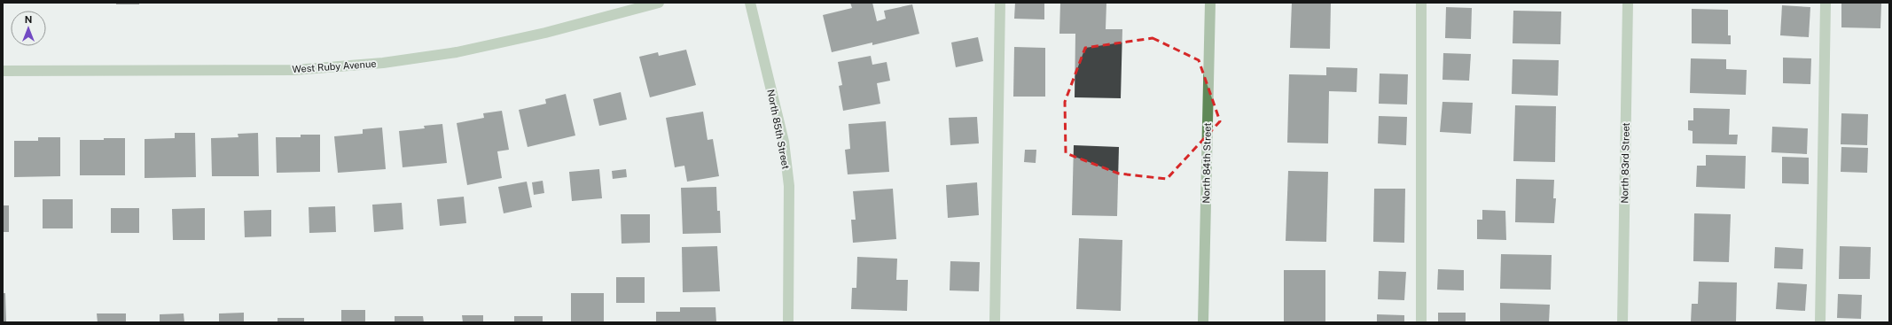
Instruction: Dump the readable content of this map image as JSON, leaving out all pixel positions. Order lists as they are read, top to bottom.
{
  "streets": {
    "street": [
      "West Ruby Avenue",
      "North 85th Street",
      "North 84th Street",
      "North 83rd Street"
    ]
  },
  "north": "top"
}
